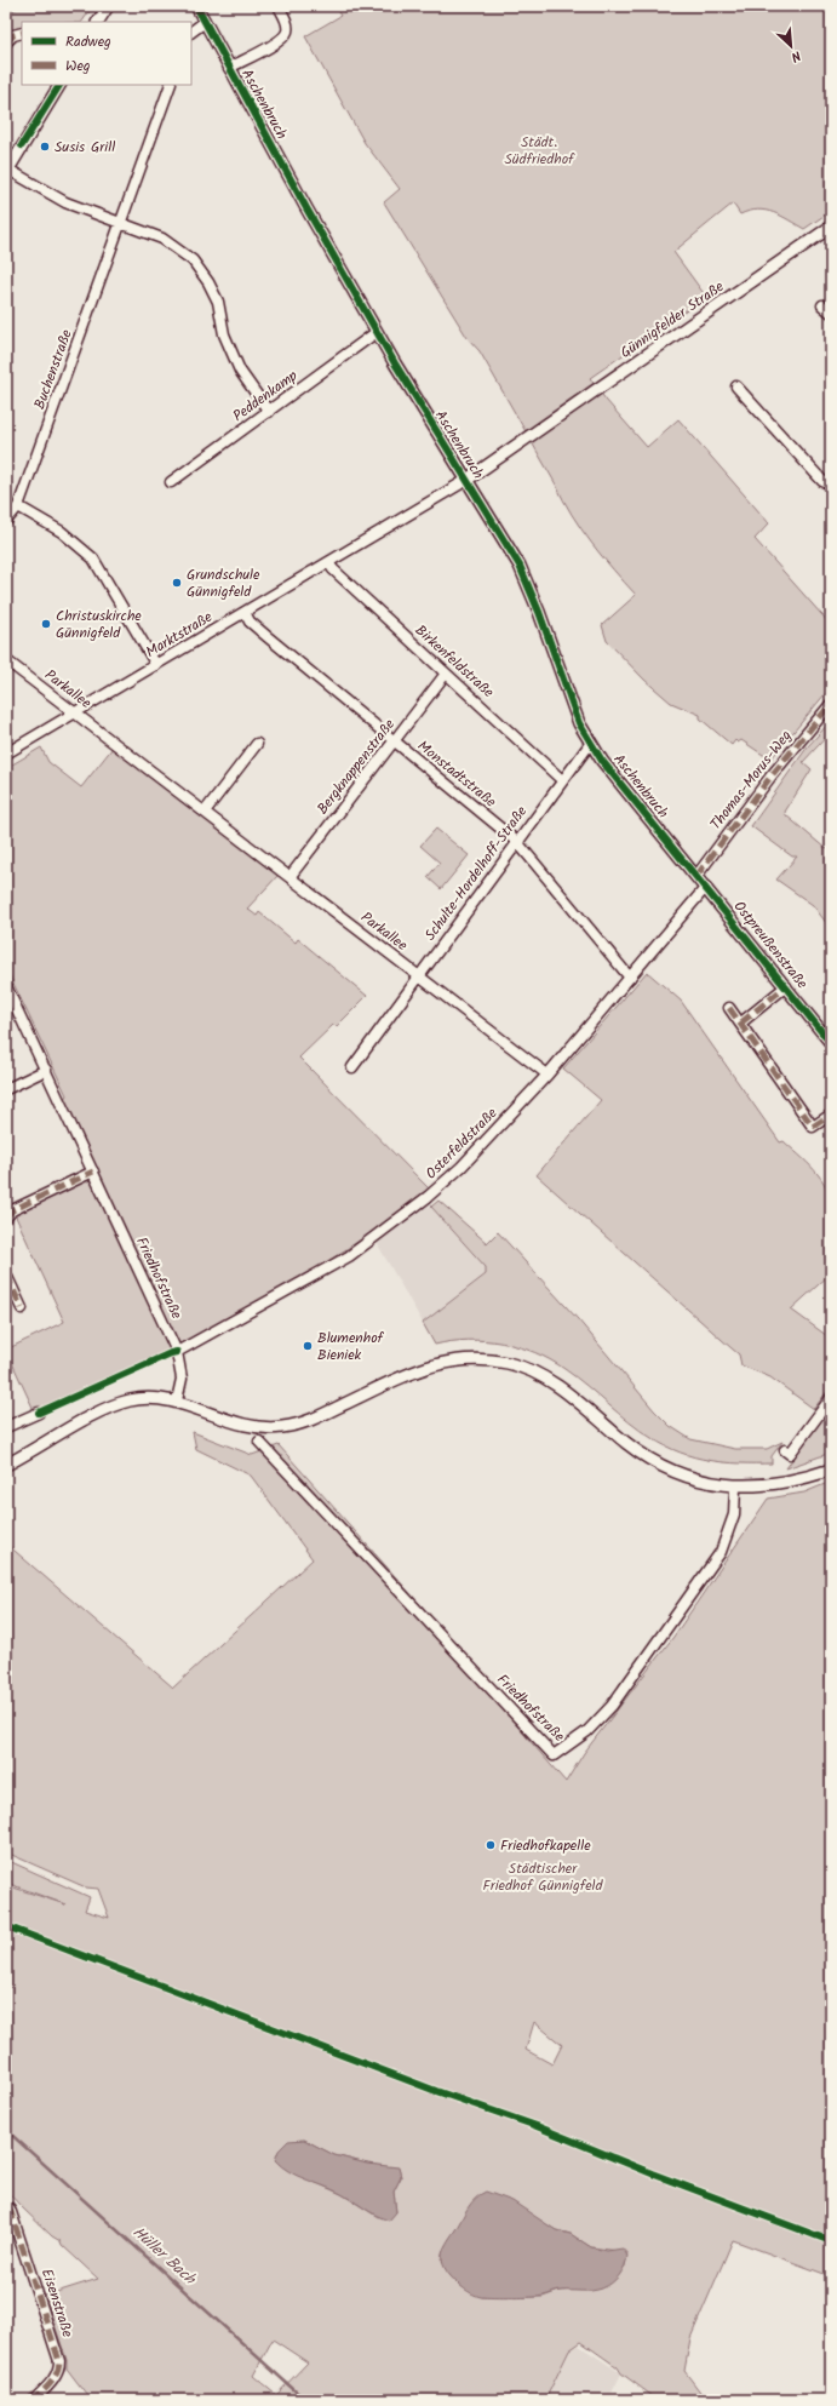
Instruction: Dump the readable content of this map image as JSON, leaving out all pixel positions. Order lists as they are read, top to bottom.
{
  "streets": {
    "street": [
      "Aschenbruch",
      "Günnigfelder Straße",
      "Buchenstraße",
      "Peddenkamp",
      "Marktstraße",
      "Birkenfeldstraße",
      "Parkallee",
      "Bergknappenstraße",
      "Monstadtstraße",
      "Thomas-Morus-Weg",
      "Schulte-Hordelhoff-Straße",
      "Ostpreußenstraße",
      "Osterfeldstraße",
      "Friedhofstraße",
      "Eisenstraße"
    ]
  },
  "crossings": [
    ["Aschenbruch", "Günnigfelder Straße"],
    ["Aschenbruch", "Peddenkamp"],
    ["Aschenbruch", "Marktstraße"],
    ["Aschenbruch", "Thomas-Morus-Weg"],
    ["Aschenbruch", "Schulte-Hordelhoff-Straße"],
    ["Aschenbruch", "Ostpreußenstraße"],
    ["Aschenbruch", "Osterfeldstraße"],
    ["Marktstraße", "Birkenfeldstraße"],
    ["Marktstraße", "Parkallee"],
    ["Marktstraße", "Monstadtstraße"],
    ["Birkenfeldstraße", "Bergknappenstraße"],
    ["Birkenfeldstraße", "Schulte-Hordelhoff-Straße"],
    ["Parkallee", "Bergknappenstraße"],
    ["Parkallee", "Schulte-Hordelhoff-Straße"],
    ["Parkallee", "Osterfeldstraße"],
    ["Bergknappenstraße", "Monstadtstraße"],
    ["Monstadtstraße", "Schulte-Hordelhoff-Straße"],
    ["Monstadtstraße", "Osterfeldstraße"],
    ["Ostpreußenstraße", "Osterfeldstraße"],
    ["Osterfeldstraße", "Friedhofstraße"]
  ],
  "water": ["Hüller Bach"],
  "parks": ["Städt. Südfriedhof", "Städtischer Friedhof Günnigfeld"],
  "places": [
    "Susis Grill",
    "Grundschule Günnigfeld",
    "Christuskirche Günnigfeld",
    "Blumenhof Bieniek",
    "Friedhofkapelle"
  ],
  "legend": ["Radweg", "Weg"],
  "north": "bottom right"
}
